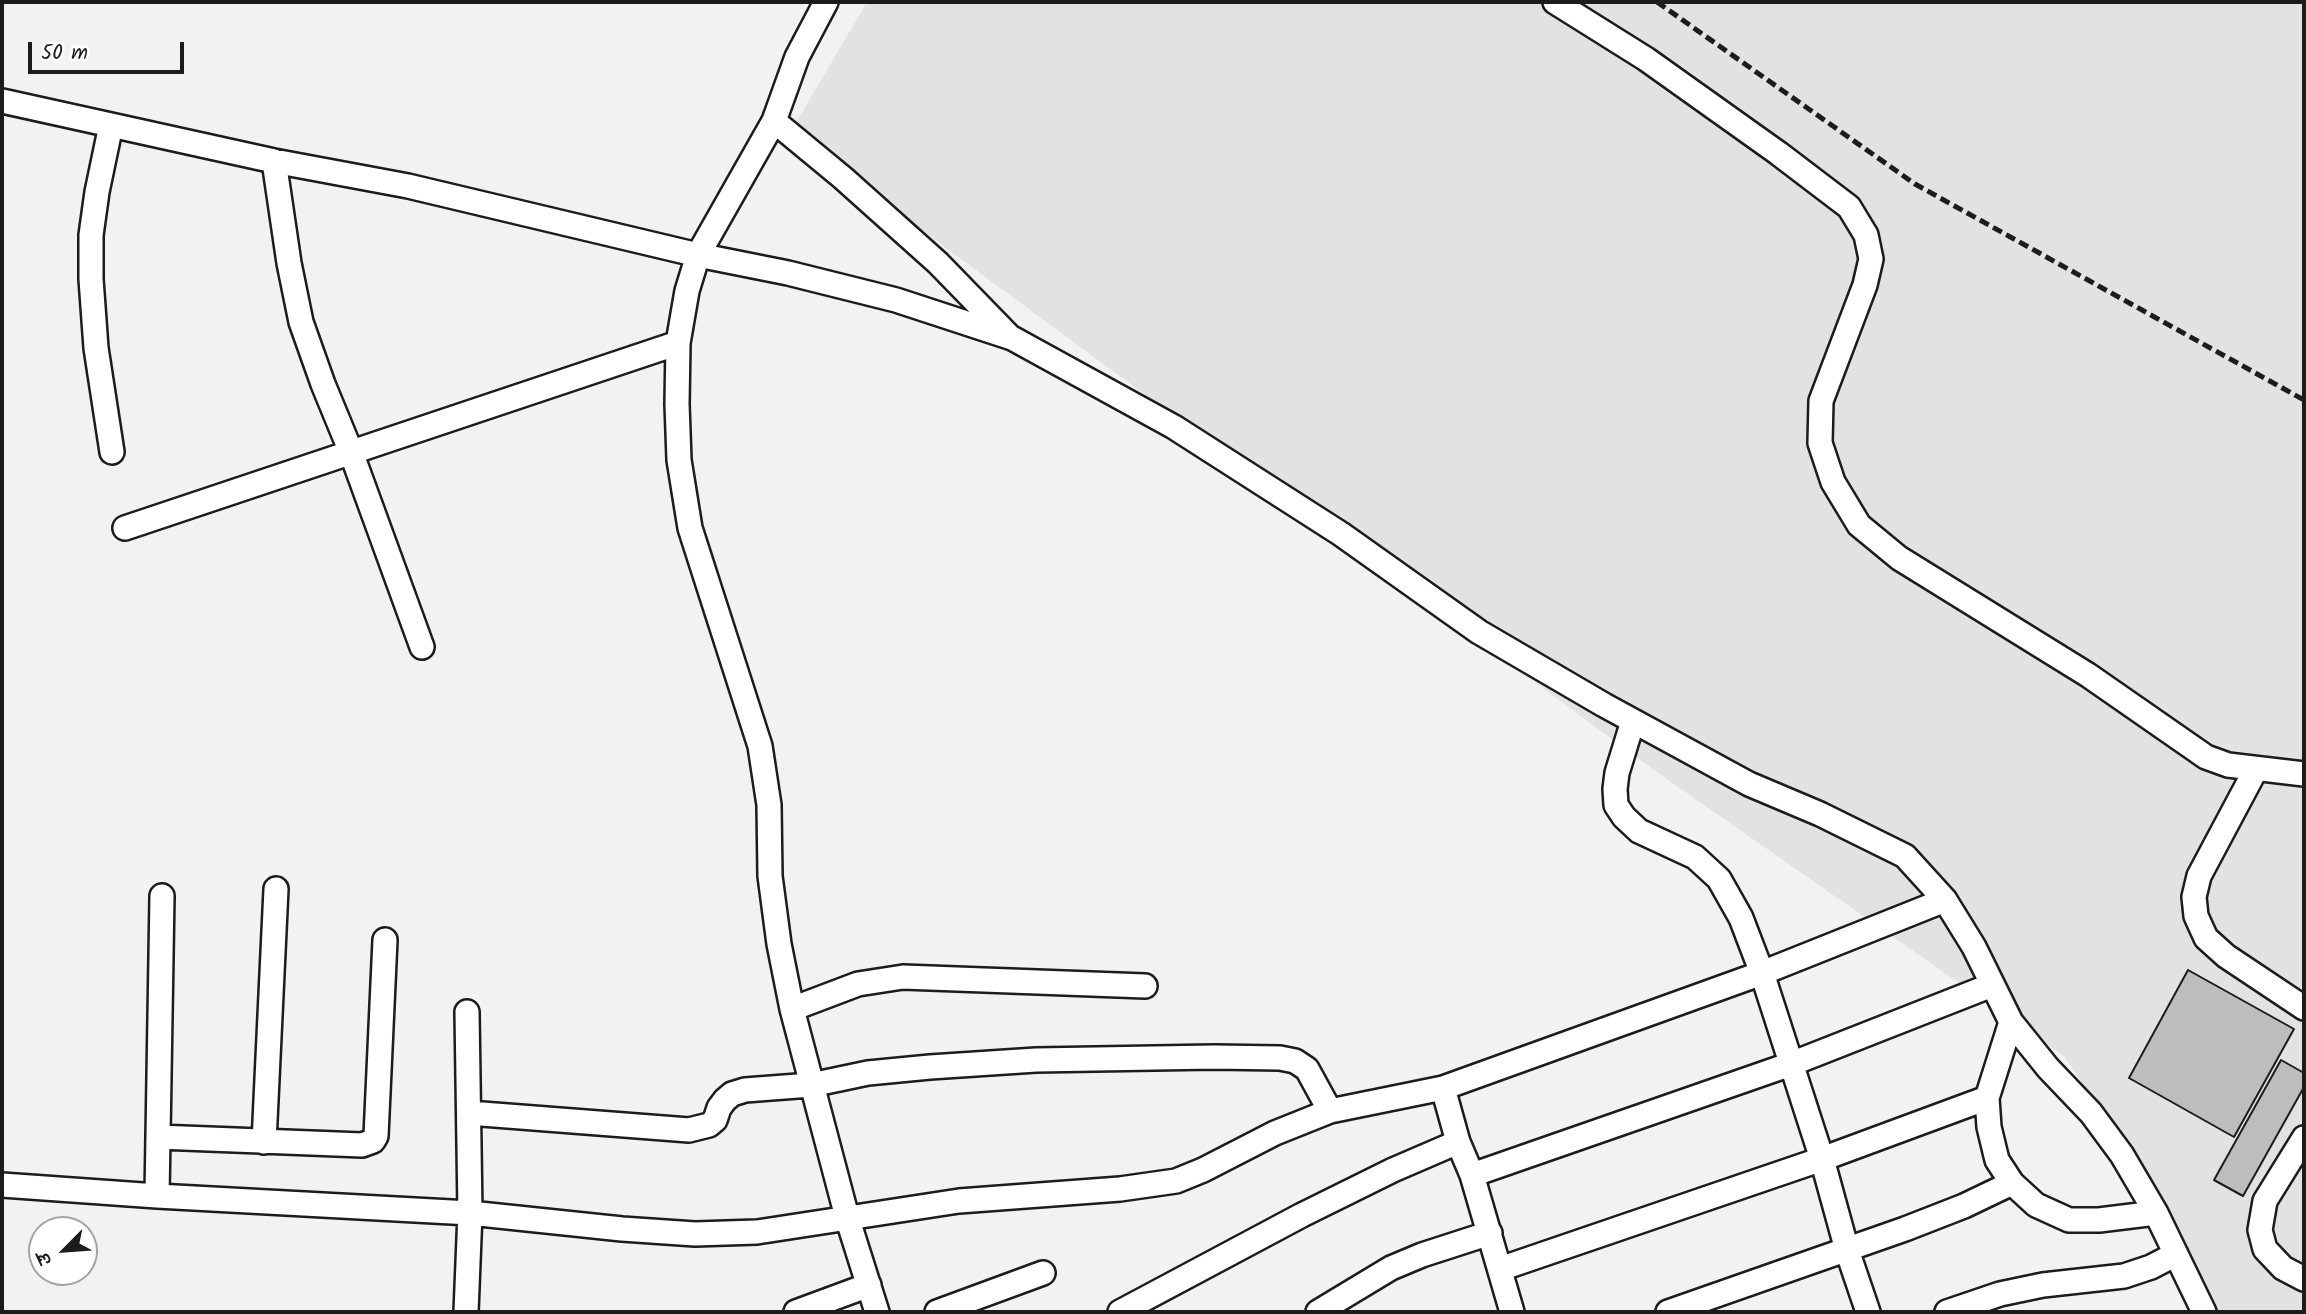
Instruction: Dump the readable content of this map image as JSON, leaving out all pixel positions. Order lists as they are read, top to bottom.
{
  "scale_bar": "50 m",
  "north": "bottom left"
}
